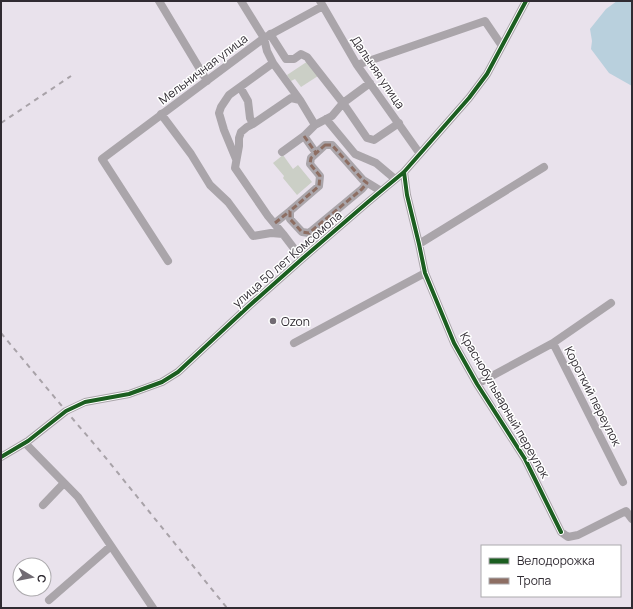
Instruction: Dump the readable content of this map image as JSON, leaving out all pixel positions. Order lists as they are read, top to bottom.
{
  "streets": {
    "street": [
      "Мельничная улица",
      "Дальняя улица",
      "улица 50 лет Комсомола",
      "Короткий переулок",
      "Краснобульварный переулок"
    ]
  },
  "crossings": [
    ["Мельничная улица", "Дальняя улица"],
    ["Дальняя улица", "улица 50 лет Комсомола"],
    ["улица 50 лет Комсомола", "Краснобульварный переулок"]
  ],
  "places": ["Ozon"],
  "legend": ["Велодорожка", "Тропа"],
  "north": "right"
}
